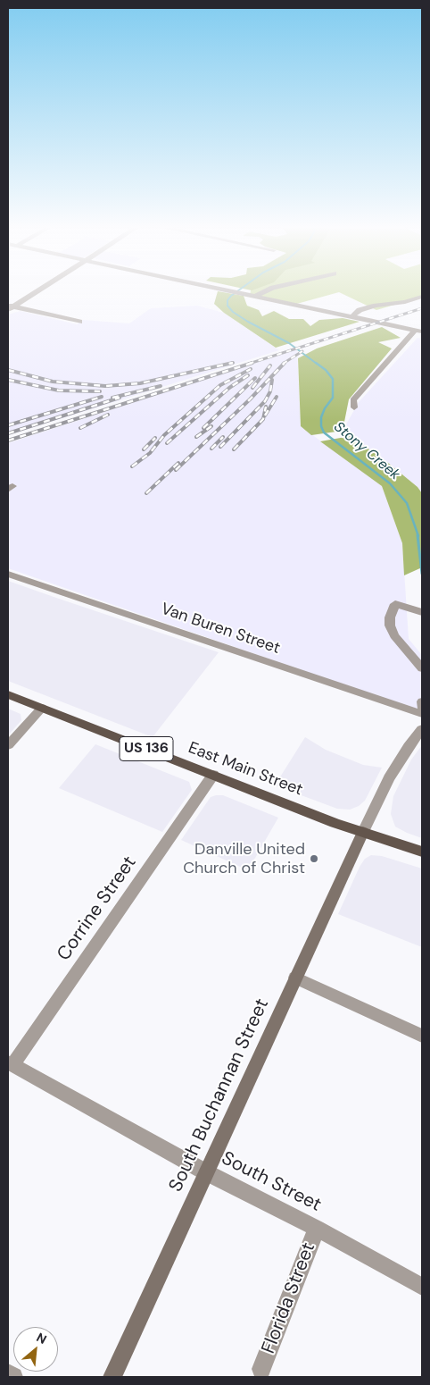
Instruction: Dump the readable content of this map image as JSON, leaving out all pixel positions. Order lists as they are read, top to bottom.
{
  "streets": {
    "main road": ["US 136", "East Main Street"],
    "street": [
      "Van Buren Street",
      "Corrine Street",
      "South Buchannan Street",
      "South Street",
      "Florida Street"
    ]
  },
  "crossings": [
    ["East Main Street", "Corrine Street"],
    ["East Main Street", "South Buchannan Street"],
    ["Corrine Street", "South Street"],
    ["South Buchannan Street", "South Street"],
    ["South Street", "Florida Street"]
  ],
  "water": ["Stony Creek"],
  "places": ["Danville United Church of Christ"],
  "north": "top right"
}
